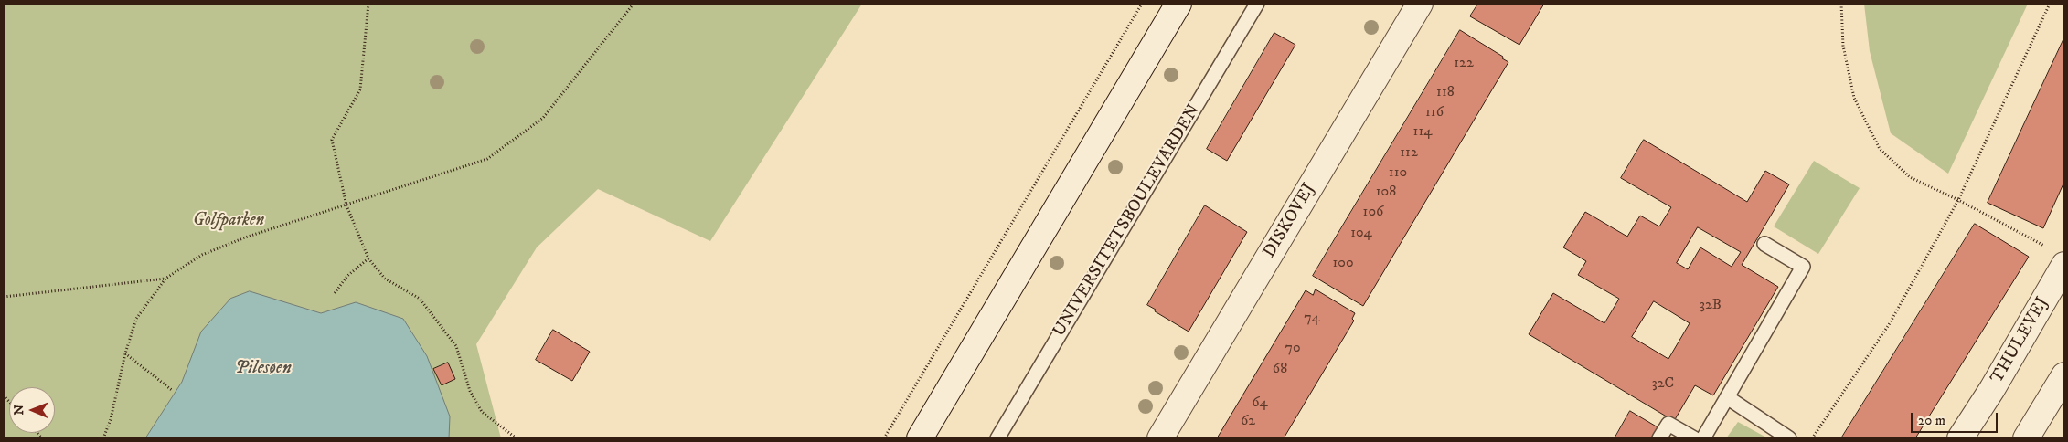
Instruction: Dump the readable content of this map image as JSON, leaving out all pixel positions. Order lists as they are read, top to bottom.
{
  "streets": {
    "street": ["DISKOVEJ", "THULEVEJ"],
    "lane": ["UNIVERSITETSBOULEVARDEN"]
  },
  "water": ["Pilesøen"],
  "parks": ["Golfparken"],
  "house_numbers": [
    "122",
    "118",
    "116",
    "114",
    "112",
    "110",
    "108",
    "106",
    "104",
    "100",
    "32B",
    "74",
    "70",
    "68",
    "32C",
    "64",
    "62"
  ],
  "scale_bar": "20 m",
  "north": "left"
}
